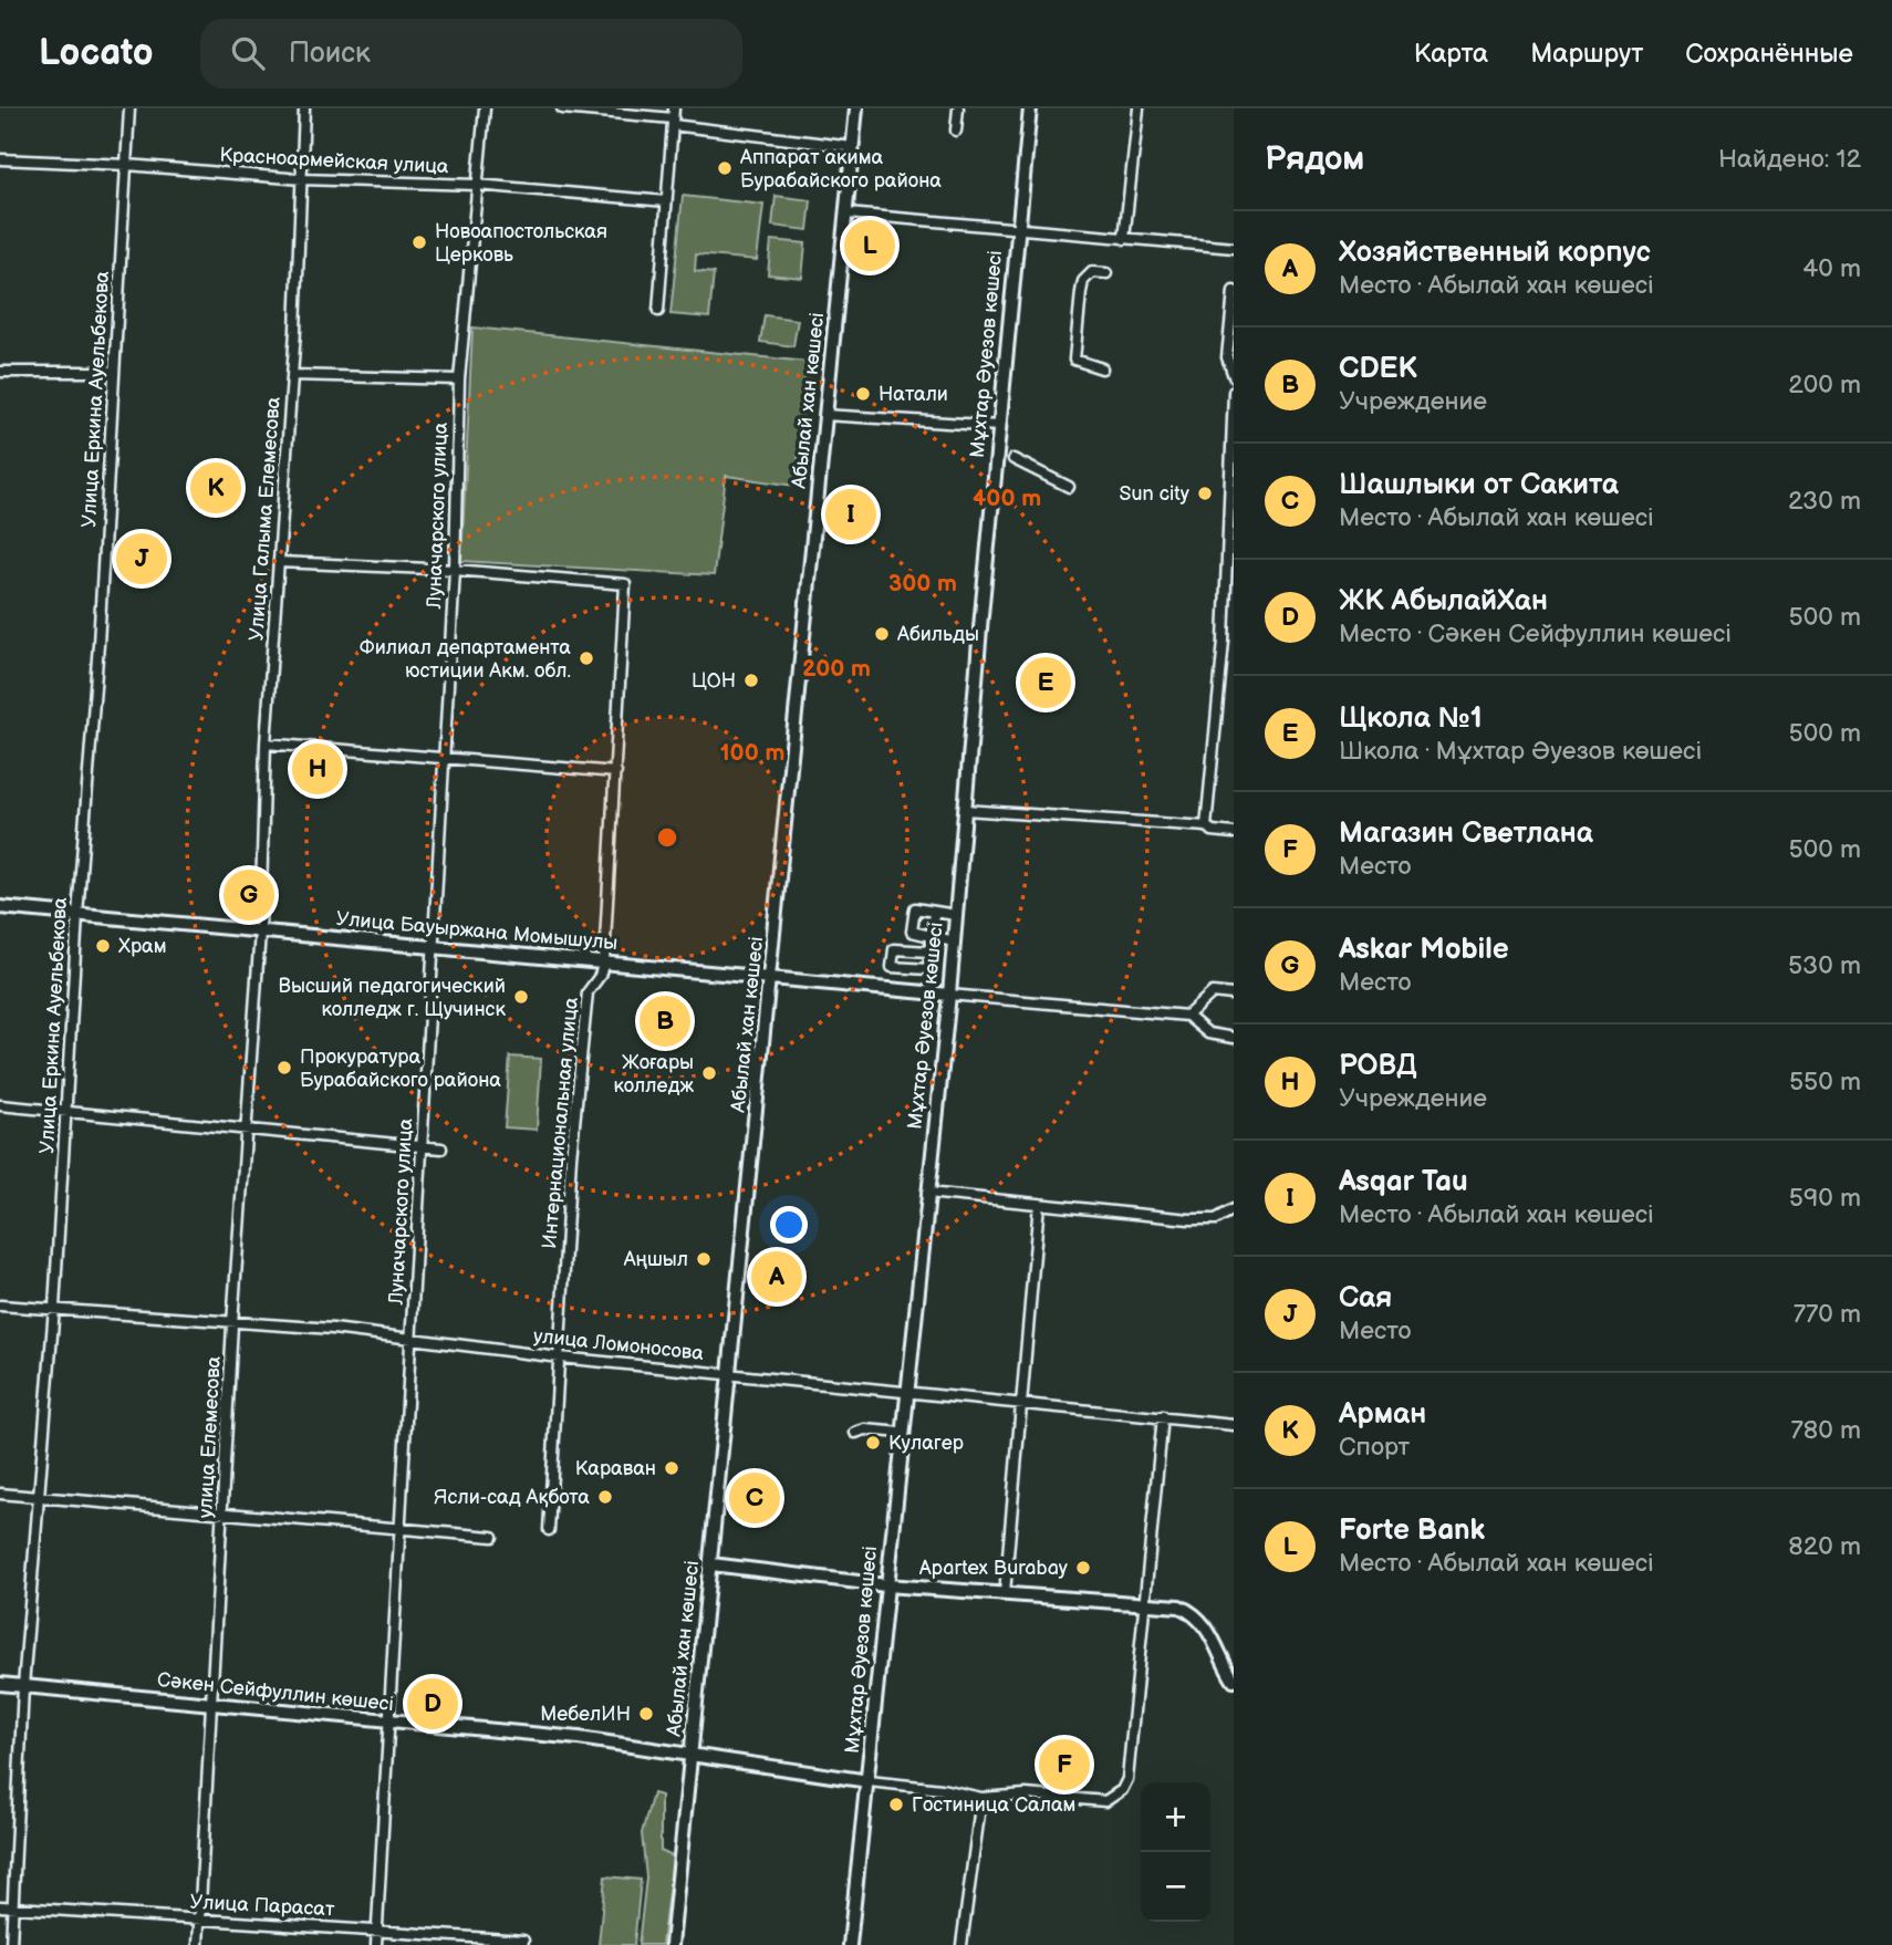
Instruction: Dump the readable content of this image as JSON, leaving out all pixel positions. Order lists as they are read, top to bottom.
{
  "streets": {
    "street": [
      "Красноармейская улица",
      "Мұхтар Әуезов көшесі",
      "Улица Еркина Ауельбекова",
      "Абылай хан көшесі",
      "Луначарского улица",
      "Улица Галыма Елемесова",
      "Улица Бауыржана Момышулы",
      "Интернациональная улица",
      "улица Ломоносова",
      "улица Елемесова",
      "Сәкен Сейфуллин көшесі",
      "Улица Парасат"
    ]
  },
  "crossings": [
    ["Красноармейская улица", "Улица Еркина Ауельбекова"],
    ["Красноармейская улица", "Луначарского улица"],
    ["Красноармейская улица", "Улица Галыма Елемесова"],
    ["Мұхтар Әуезов көшесі", "Улица Бауыржана Момышулы"],
    ["Мұхтар Әуезов көшесі", "улица Ломоносова"],
    ["Мұхтар Әуезов көшесі", "Сәкен Сейфуллин көшесі"],
    ["Улица Еркина Ауельбекова", "Улица Бауыржана Момышулы"],
    ["Улица Еркина Ауельбекова", "улица Ломоносова"],
    ["Улица Еркина Ауельбекова", "Сәкен Сейфуллин көшесі"],
    ["Улица Еркина Ауельбекова", "Улица Парасат"],
    ["Абылай хан көшесі", "Улица Бауыржана Момышулы"],
    ["Абылай хан көшесі", "улица Ломоносова"],
    ["Абылай хан көшесі", "Сәкен Сейфуллин көшесі"],
    ["Луначарского улица", "Улица Бауыржана Момышулы"],
    ["Луначарского улица", "Интернациональная улица"],
    ["Луначарского улица", "улица Ломоносова"],
    ["Луначарского улица", "Сәкен Сейфуллин көшесі"],
    ["Луначарского улица", "Улица Парасат"],
    ["Улица Галыма Елемесова", "Улица Бауыржана Момышулы"],
    ["Улица Галыма Елемесова", "улица Елемесова"],
    ["Улица Бауыржана Момышулы", "Интернациональная улица"],
    ["Улица Бауыржана Момышулы", "улица Елемесова"],
    ["Интернациональная улица", "улица Ломоносова"],
    ["улица Ломоносова", "улица Елемесова"],
    ["улица Елемесова", "Сәкен Сейфуллин көшесі"],
    ["улица Елемесова", "Улица Парасат"]
  ],
  "places": [
    "Аппарат акима Бурабайского района",
    "Новоапостольская Церковь",
    "Натали",
    "Sun city",
    "Абильды",
    "Филиал департамента юстиции Акм. обл.",
    "ЦОН",
    "Храм",
    "Высший педагогический колледж г. Щучинск",
    "Прокуратура Бурабайского района",
    "Жоғары колледж",
    "Аңшыл",
    "Кулагер",
    "Караван",
    "Ясли-сад Ақбота",
    "Apartex Burabay",
    "МебелИН",
    "Гостиница Салам"
  ],
  "page": {
    "header": "Locato",
    "search": "Поиск",
    "nav": ["Карта", "Маршрут", "Сохранённые"],
    "heading": ["Рядом", "Найдено: 12"],
    "list": [
      {
        "mark": "A",
        "name": "Хозяйственный корпус",
        "note": "Место · Абылай хан көшесі",
        "value": "40 m"
      },
      {
        "mark": "B",
        "name": "CDEK",
        "note": "Учреждение",
        "value": "200 m"
      },
      {
        "mark": "C",
        "name": "Шашлыки от Сакита",
        "note": "Место · Абылай хан көшесі",
        "value": "230 m"
      },
      {
        "mark": "D",
        "name": "ЖК АбылайХан",
        "note": "Место · Сәкен Сейфуллин көшесі",
        "value": "500 m"
      },
      {
        "mark": "E",
        "name": "Щкола №1",
        "note": "Школа · Мұхтар Әуезов көшесі",
        "value": "500 m"
      },
      {
        "mark": "F",
        "name": "Магазин Светлана",
        "note": "Место",
        "value": "500 m"
      },
      {
        "mark": "G",
        "name": "Askar Mobile",
        "note": "Место",
        "value": "530 m"
      },
      {
        "mark": "H",
        "name": "РОВД",
        "note": "Учреждение",
        "value": "550 m"
      },
      {
        "mark": "I",
        "name": "Asqar Tau",
        "note": "Место · Абылай хан көшесі",
        "value": "590 m"
      },
      {
        "mark": "J",
        "name": "Сая",
        "note": "Место",
        "value": "770 m"
      },
      {
        "mark": "K",
        "name": "Арман",
        "note": "Спорт",
        "value": "780 m"
      },
      {
        "mark": "L",
        "name": "Forte Bank",
        "note": "Место · Абылай хан көшесі",
        "value": "820 m"
      }
    ],
    "pins": [
      "L",
      "K",
      "I",
      "J",
      "E",
      "H",
      "G",
      "B",
      "A",
      "C",
      "D",
      "F"
    ],
    "map_buttons": ["+", "−"]
  },
  "rings": [
    "400 m",
    "300 m",
    "200 m",
    "100 m"
  ]
}
